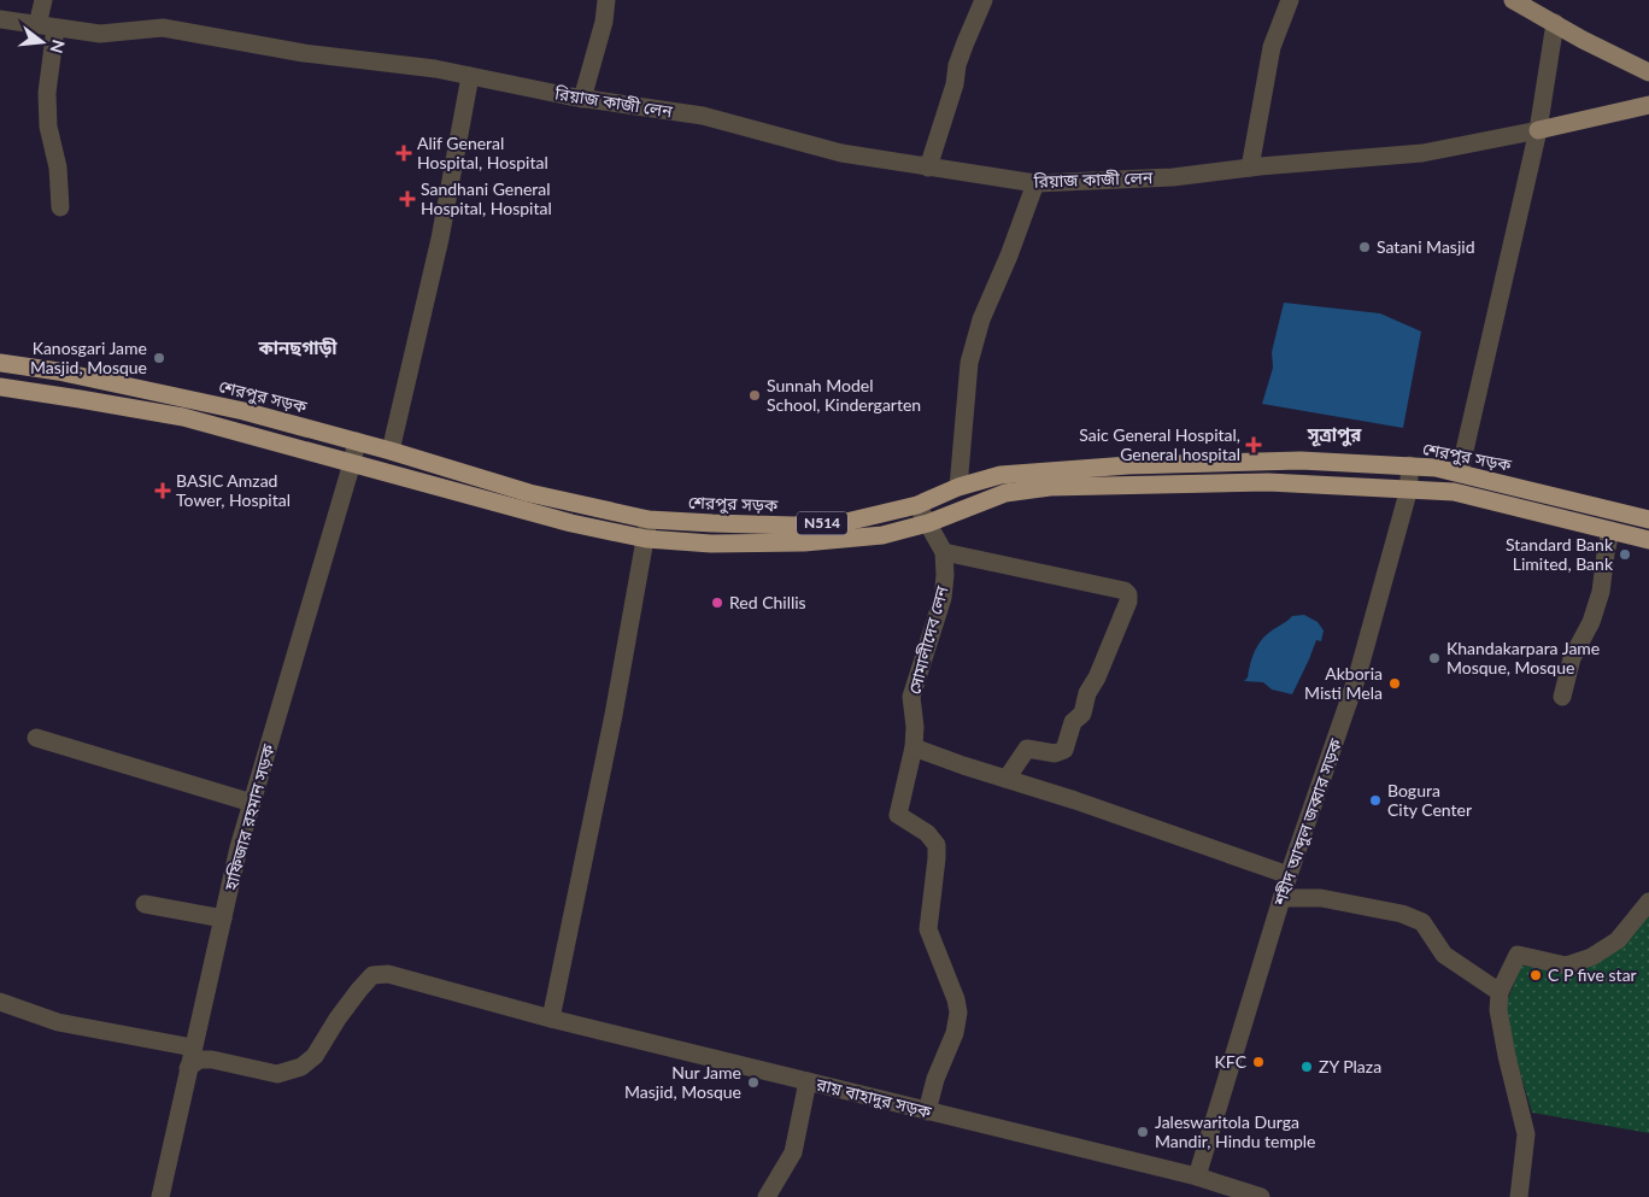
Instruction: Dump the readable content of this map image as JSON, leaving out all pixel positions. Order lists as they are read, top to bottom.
{
  "streets": {
    "highway": ["শেরপুর সড়ক", "N514"],
    "main road": ["রিয়াজ কাজী লেন"],
    "street": [
      "সোমালীদেব লেন",
      "হাফিজার রহমান সড়ক",
      "শহীদ আব্দুল জব্বার সড়ক",
      "রায় বাহাদুর সড়ক"
    ]
  },
  "crossings": [
    ["শেরপুর সড়ক", "সোমালীদেব লেন"],
    ["শেরপুর সড়ক", "হাফিজার রহমান সড়ক"],
    ["শেরপুর সড়ক", "শহীদ আব্দুল জব্বার সড়ক"],
    ["N514", "সোমালীদেব লেন"],
    ["N514", "হাফিজার রহমান সড়ক"],
    ["N514", "শহীদ আব্দুল জব্বার সড়ক"],
    ["সোমালীদেব লেন", "রায় বাহাদুর সড়ক"],
    ["হাফিজার রহমান সড়ক", "রায় বাহাদুর সড়ক"],
    ["শহীদ আব্দুল জব্বার সড়ক", "রায় বাহাদুর সড়ক"]
  ],
  "districts": ["কানছগাড়ী", "সূত্রাপুর"],
  "places": {
    "health": [
      "Alif General Hospital, Hospital",
      "Sandhani General Hospital, Hospital",
      "Saic General Hospital, General hospital",
      "BASIC Amzad Tower, Hospital"
    ],
    "other": [
      "Satani Masjid",
      "Kanosgari Jame Masjid, Mosque",
      "Sunnah Model School, Kindergarten",
      "Standard Bank Limited, Bank",
      "Red Chillis",
      "Khandakarpara Jame Mosque, Mosque",
      "Akboria Misti Mela",
      "Bogura City Center",
      "C P five star",
      "KFC",
      "ZY Plaza",
      "Nur Jame Masjid, Mosque",
      "Jaleswaritola Durga Mandir, Hindu temple"
    ]
  },
  "north": "right"
}
